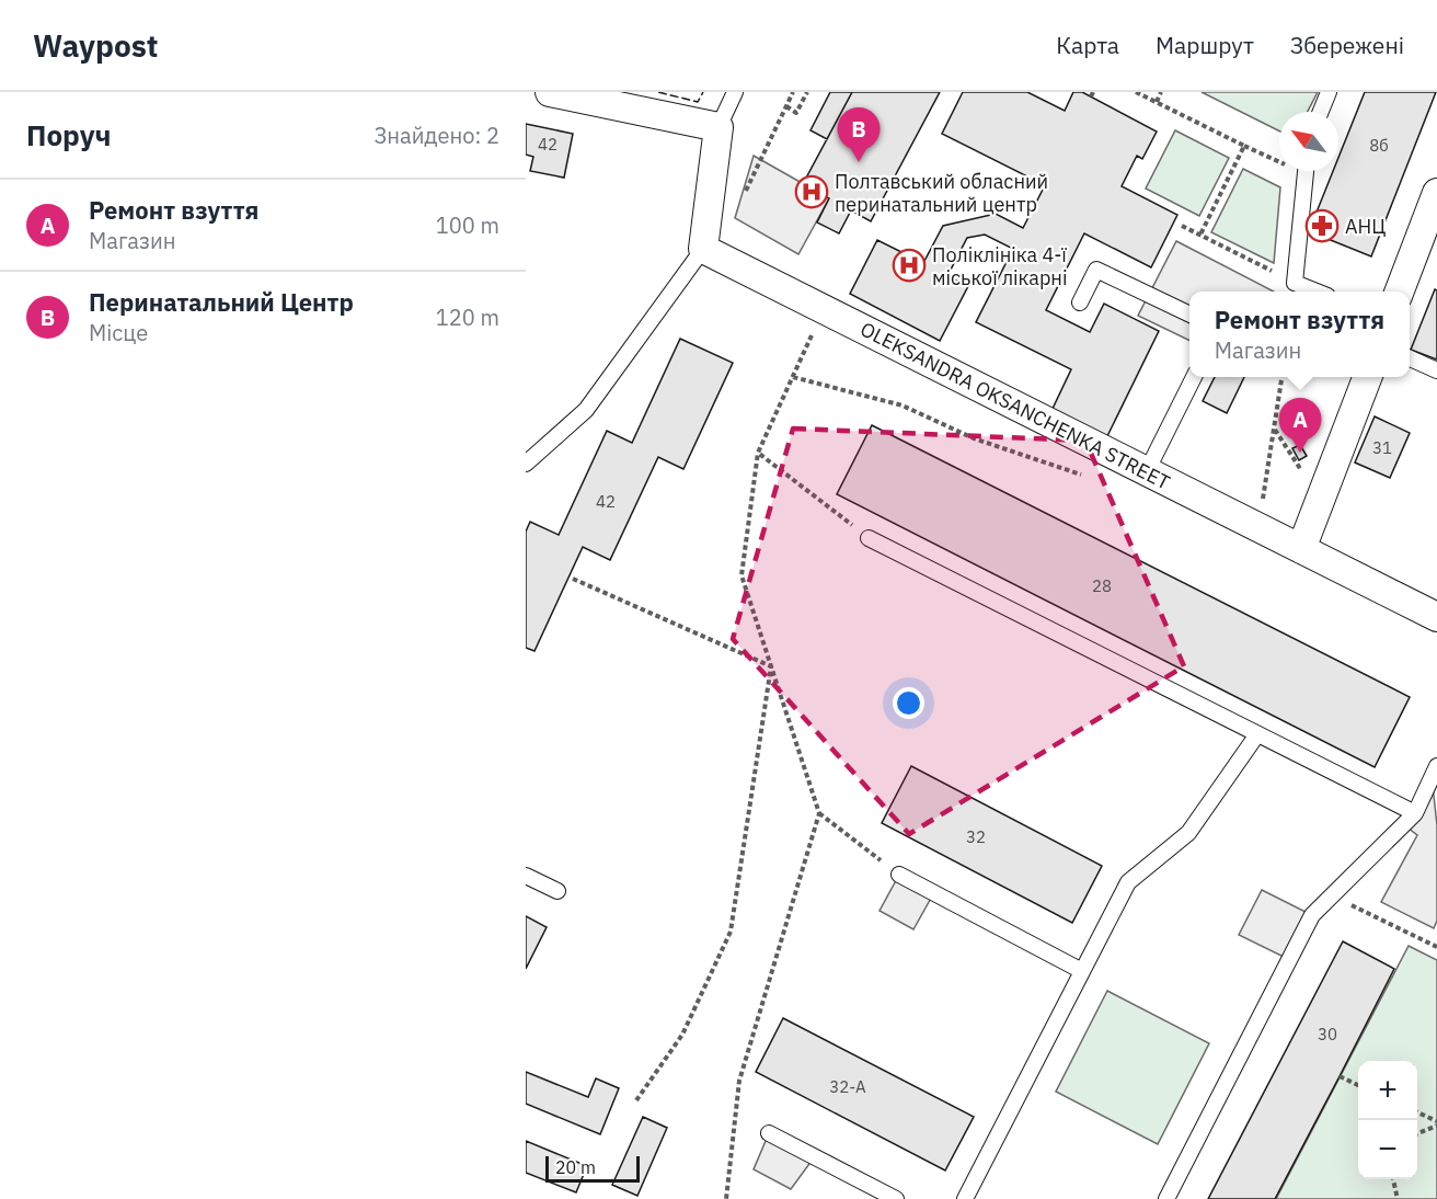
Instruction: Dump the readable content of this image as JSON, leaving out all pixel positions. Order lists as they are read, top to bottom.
{
  "streets": {
    "street": ["OLEKSANDRA OKSANCHENKA STREET"]
  },
  "places": {
    "hospital": ["Полтавський обласний перинатальний центр", "Поліклініка 4-ї міської лікарні"],
    "pharmacy": ["АНЦ"]
  },
  "house_numbers": [
    "42",
    "8б",
    "31",
    "42",
    "28",
    "32",
    "30",
    "32-А"
  ],
  "scale_bar": "20 m",
  "north": "top left",
  "page": {
    "header": "Waypost",
    "nav": ["Карта", "Маршрут", "Збережені"],
    "heading": ["Поруч", "Знайдено: 2"],
    "pins": ["B", "A"],
    "list": [
      {
        "mark": "A",
        "name": "Ремонт взуття",
        "note": "Магазин",
        "value": "100 m"
      },
      {
        "mark": "B",
        "name": "Перинатальний Центр",
        "note": "Місце",
        "value": "120 m"
      }
    ],
    "popup": ["Ремонт взуття", "Магазин"],
    "map_buttons": ["+", "−"],
    "scale": "20 m"
  }
}
